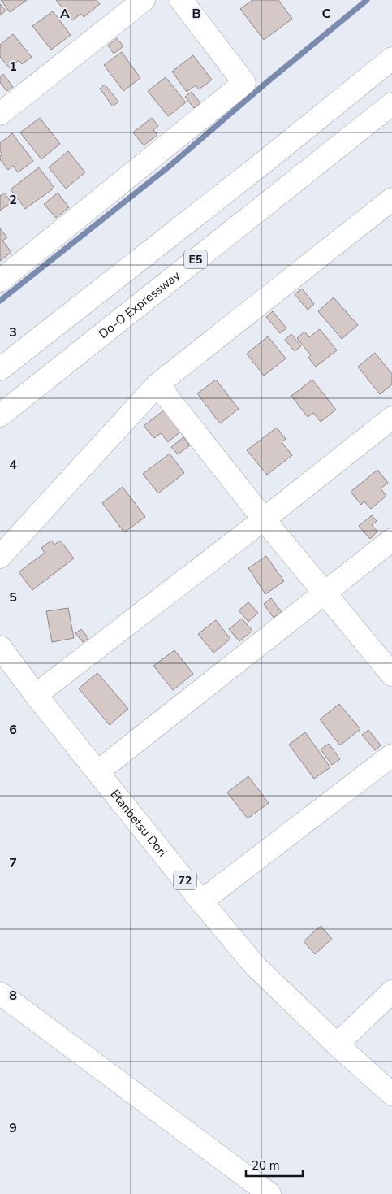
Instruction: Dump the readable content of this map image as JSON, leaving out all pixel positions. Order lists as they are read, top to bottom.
{
  "streets": {
    "main road": [
      "E5",
      "Do-O Expressway",
      "Etanbetsu Dori",
      "72"
    ]
  },
  "scale_bar": "20 m",
  "grid": {
    "columns": ["A", "B", "C"],
    "rows": [
      "1",
      "2",
      "3",
      "4",
      "5",
      "6",
      "7",
      "8",
      "9"
    ]
  }
}
